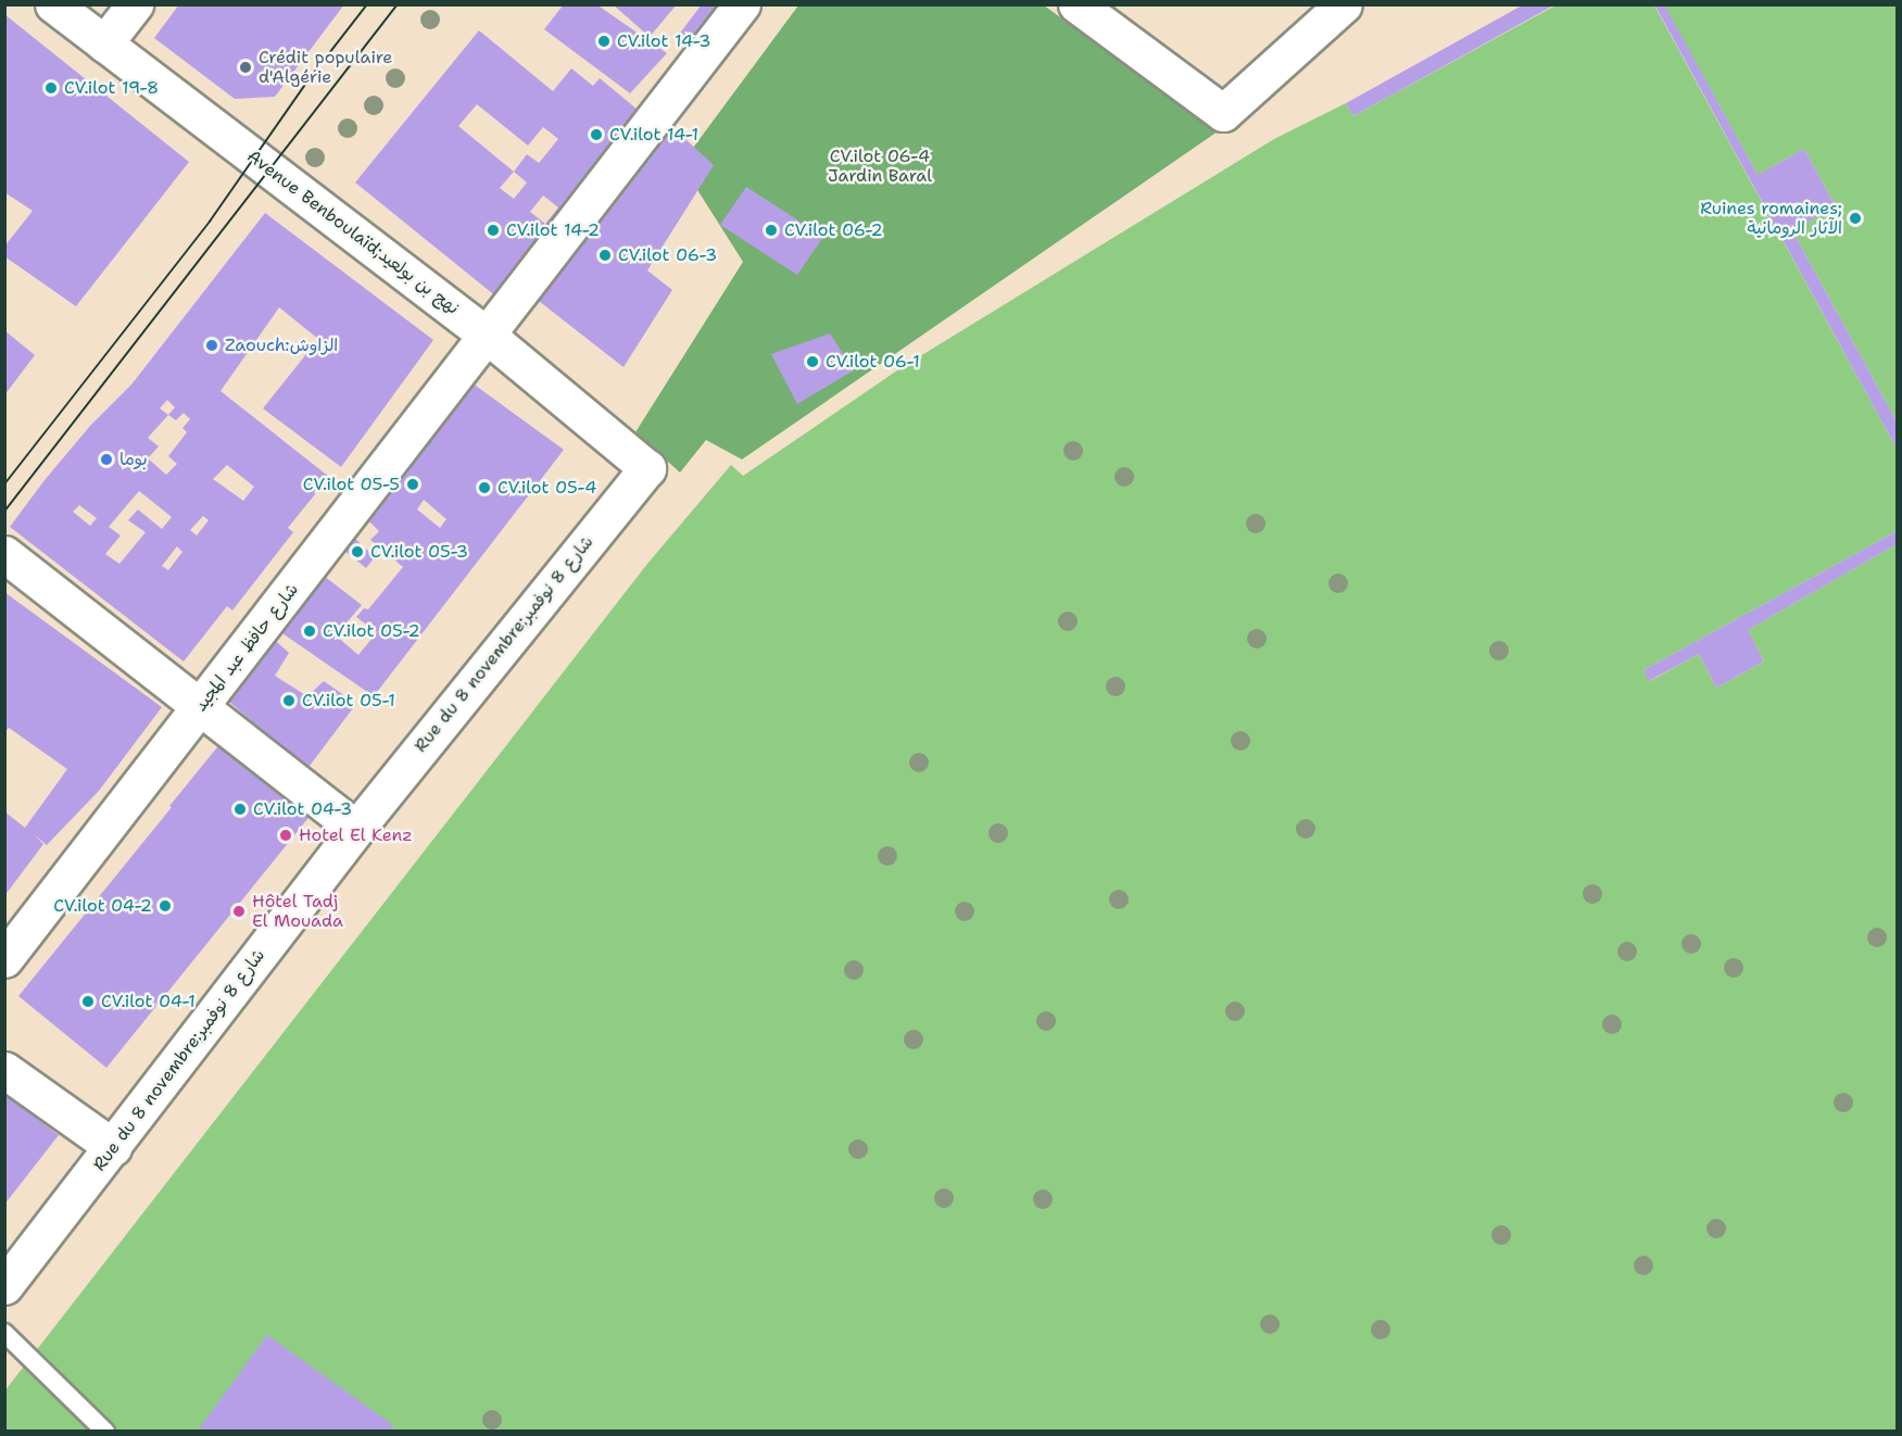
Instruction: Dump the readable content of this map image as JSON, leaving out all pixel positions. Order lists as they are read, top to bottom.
{
  "streets": {
    "street": ["Avenue Benboulaïd;نهج بن بولعيد", "Rue du 8 novembre;شارع 8 نوفمبر", "شارع حافظ عبد المجيد"]
  },
  "crossings": [
    ["Avenue Benboulaïd;نهج بن بولعيد", "Rue du 8 novembre;شارع 8 نوفمبر"],
    ["Avenue Benboulaïd;نهج بن بولعيد", "شارع حافظ عبد المجيد"]
  ],
  "parks": ["CV.ilot 06-4 Jardin Baral"],
  "places": [
    "CV.ilot 14-3",
    "Crédit populaire d'Algérie",
    "CV.ilot 19-8",
    "CV.ilot 14-1",
    "Ruines romaines; الآثار الرومانية",
    "CV.ilot 14-2",
    "CV.ilot 06-2",
    "CV.ilot 06-3",
    "Zaouch:الزاوش",
    "CV.ilot 06-1",
    "بوما",
    "CV.ilot 05-5",
    "CV.ilot 05-4",
    "CV.ilot 05-3",
    "CV.ilot 05-2",
    "CV.ilot 05-1",
    "CV.ilot 04-3",
    "Hotel El Kenz",
    "CV.ilot 04-2",
    "Hôtel Tadj El Mouada",
    "CV.ilot 04-1"
  ]
}
